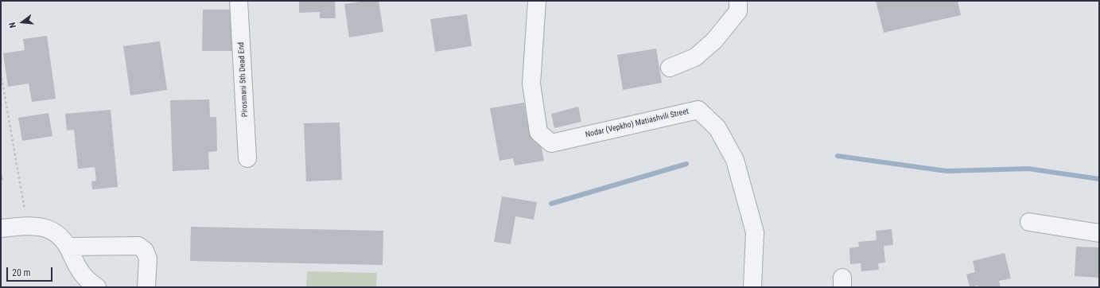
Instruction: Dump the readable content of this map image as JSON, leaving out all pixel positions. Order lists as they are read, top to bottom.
{
  "streets": {
    "street": ["Pirosmani 5th Dead End", "Nodar (Vepkho) Matiashvili Street"]
  },
  "scale_bar": "20 m",
  "north": "left"
}
